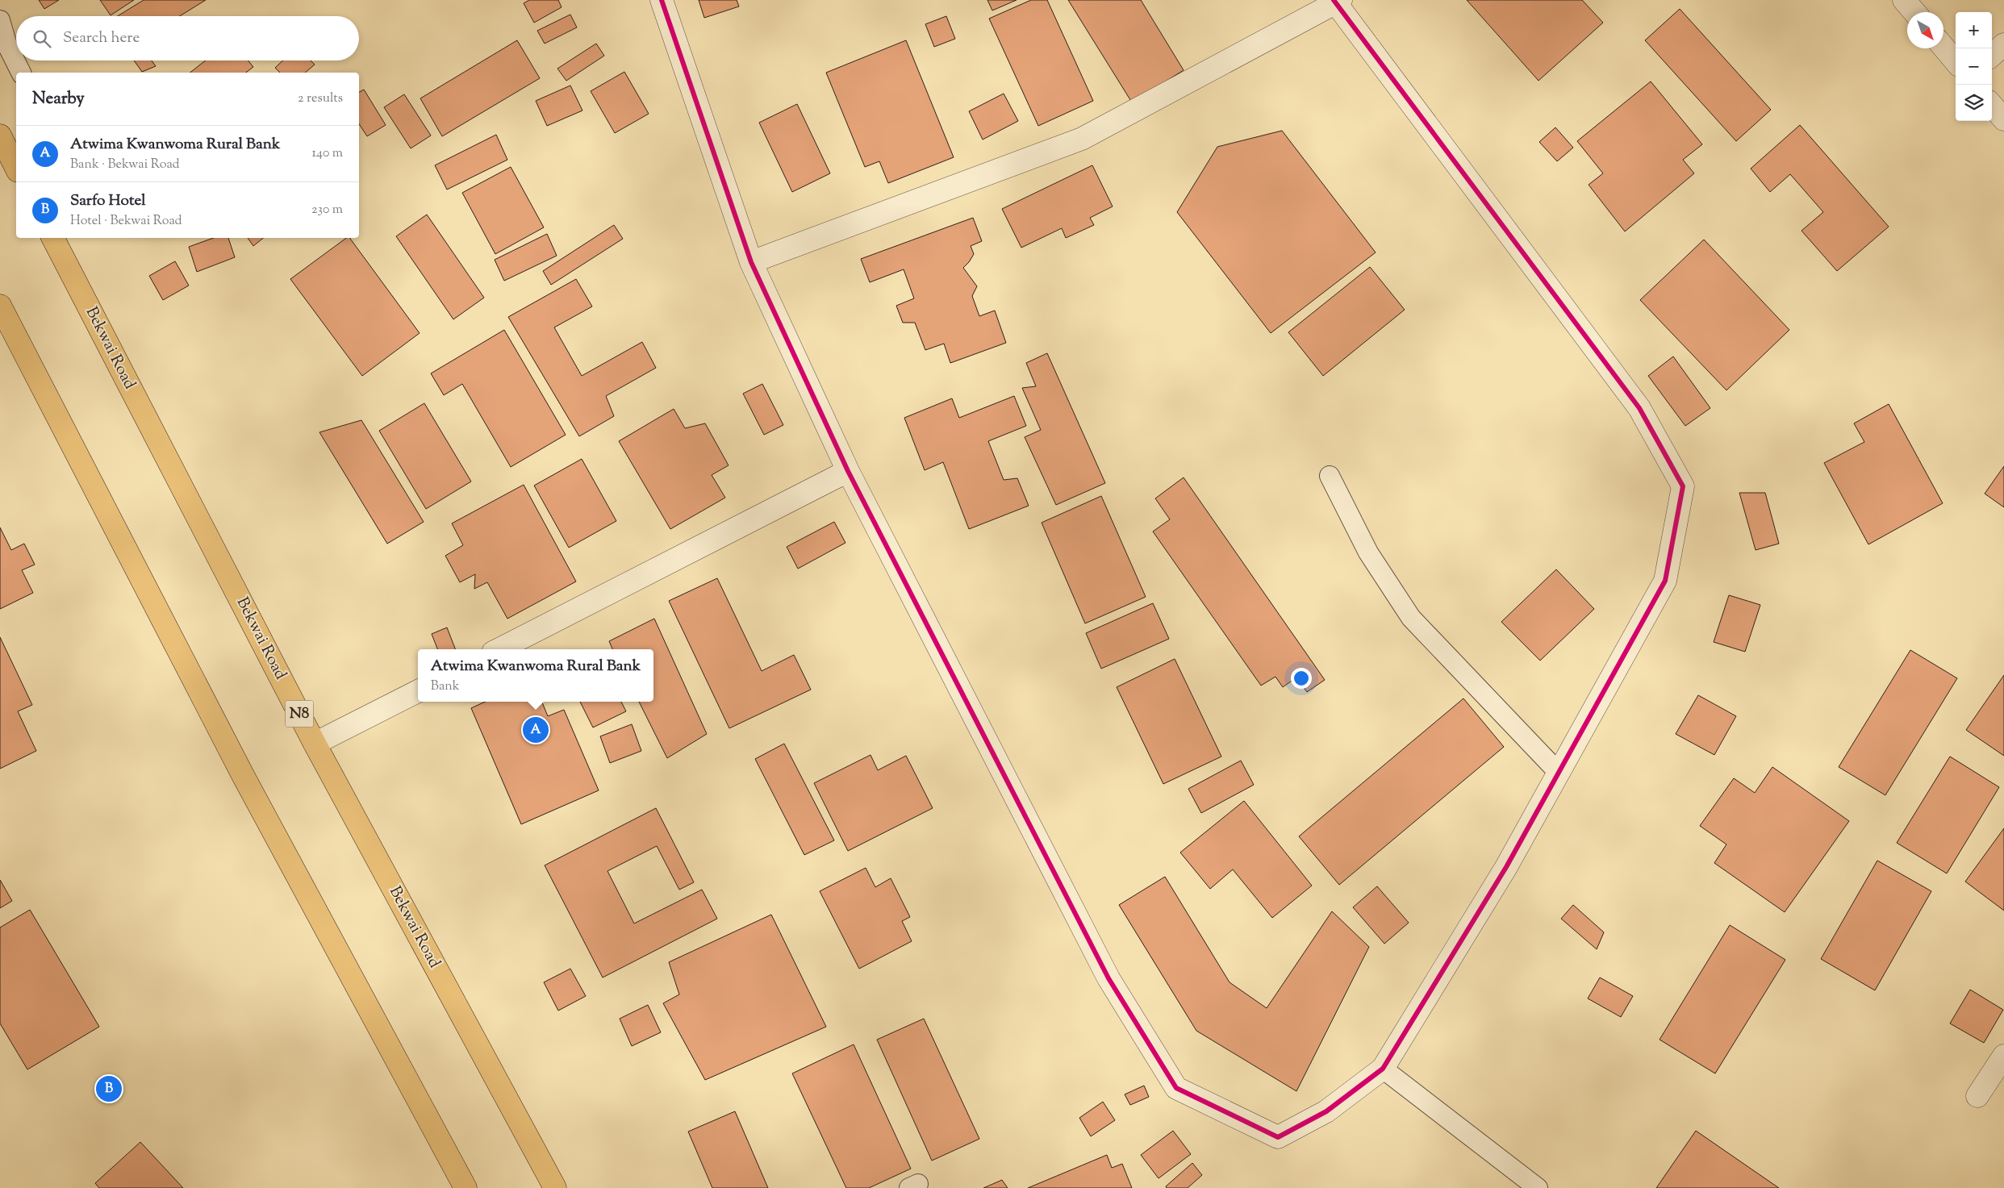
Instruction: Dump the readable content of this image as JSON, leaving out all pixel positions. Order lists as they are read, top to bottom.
{
  "streets": {
    "highway": ["Bekwai Road", "N8"]
  },
  "north": "bottom right",
  "page": {
    "map_buttons": ["+", "−"],
    "search": "Search here",
    "heading": ["Nearby", "2 results"],
    "list": [
      {
        "mark": "A",
        "name": "Atwima Kwanwoma Rural Bank",
        "note": "Bank · Bekwai Road",
        "value": "140 m"
      },
      {
        "mark": "B",
        "name": "Sarfo Hotel",
        "note": "Hotel · Bekwai Road",
        "value": "230 m"
      }
    ],
    "popup": ["Atwima Kwanwoma Rural Bank", "Bank"],
    "pins": ["A", "B"]
  }
}
